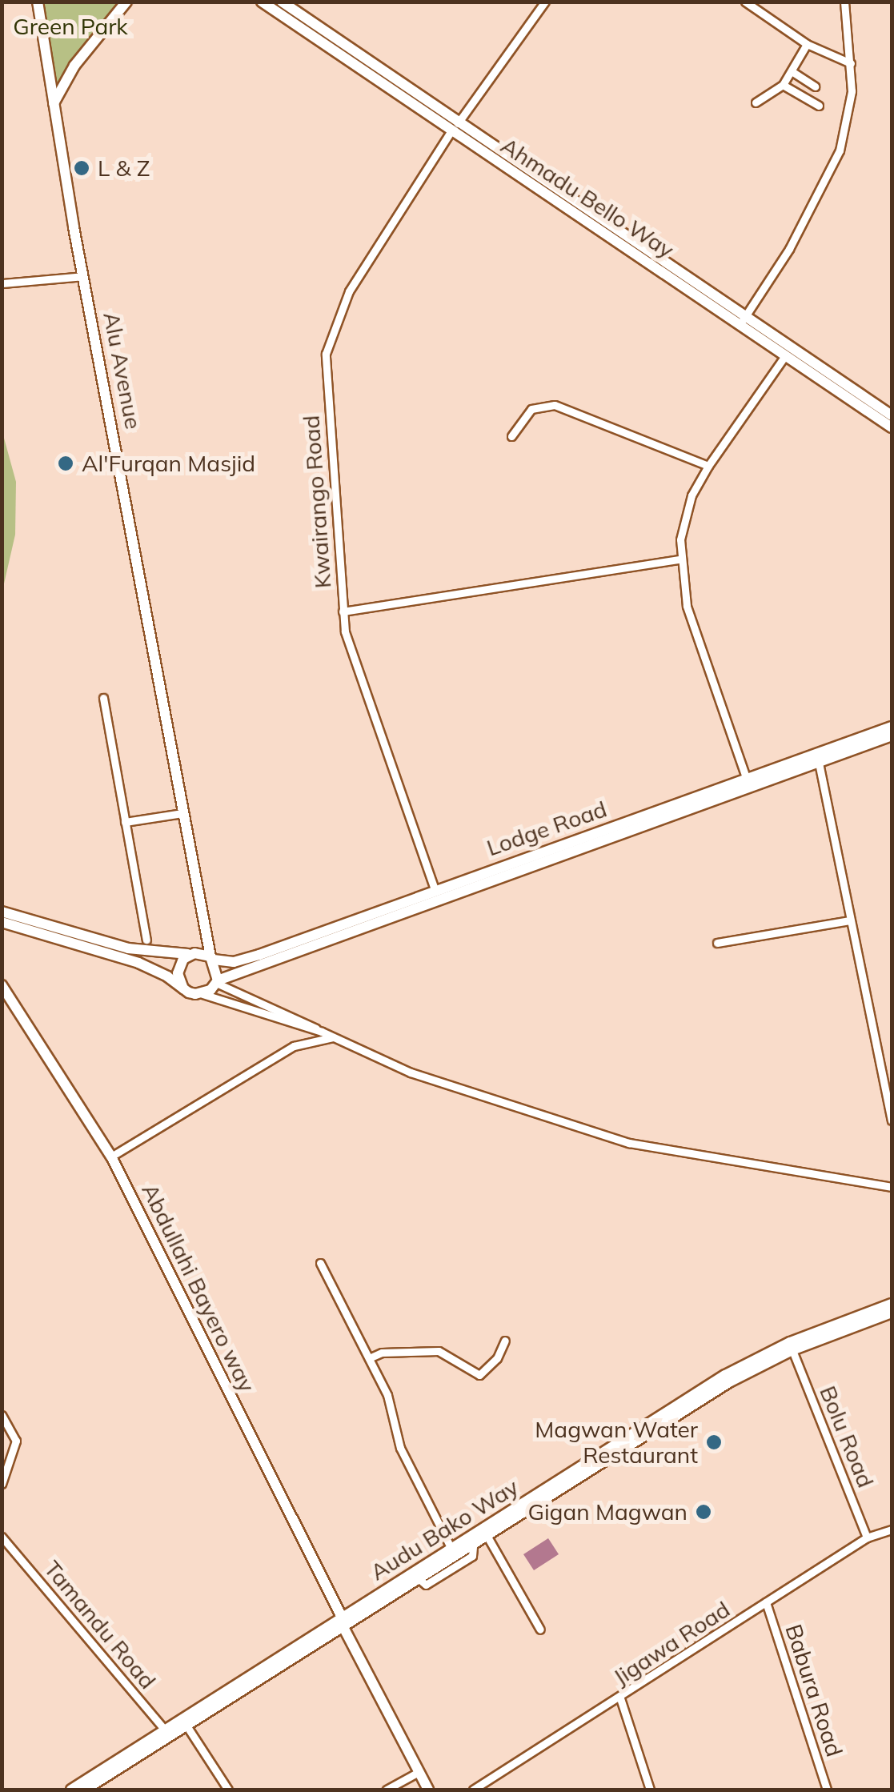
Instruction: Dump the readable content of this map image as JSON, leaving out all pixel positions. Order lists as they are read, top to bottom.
{
  "streets": {
    "street": [
      "Ahmadu Bello Way",
      "Alu Avenue",
      "Kwairango Road",
      "Lodge Road",
      "Abdullahi Bayero way",
      "Bolu Road",
      "Audu Bako Way",
      "Tamandu Road",
      "Jigawa Road",
      "Babura Road"
    ]
  },
  "crossings": [
    ["Ahmadu Bello Way", "Kwairango Road"],
    ["Alu Avenue", "Lodge Road"],
    ["Kwairango Road", "Lodge Road"],
    ["Abdullahi Bayero way", "Audu Bako Way"],
    ["Bolu Road", "Audu Bako Way"],
    ["Bolu Road", "Jigawa Road"],
    ["Audu Bako Way", "Tamandu Road"],
    ["Jigawa Road", "Babura Road"]
  ],
  "parks": ["Green Park"],
  "places": [
    "L & Z",
    "Al'Furqan Masjid",
    "Magwan Water Restaurant",
    "Gigan Magwan"
  ]
}
